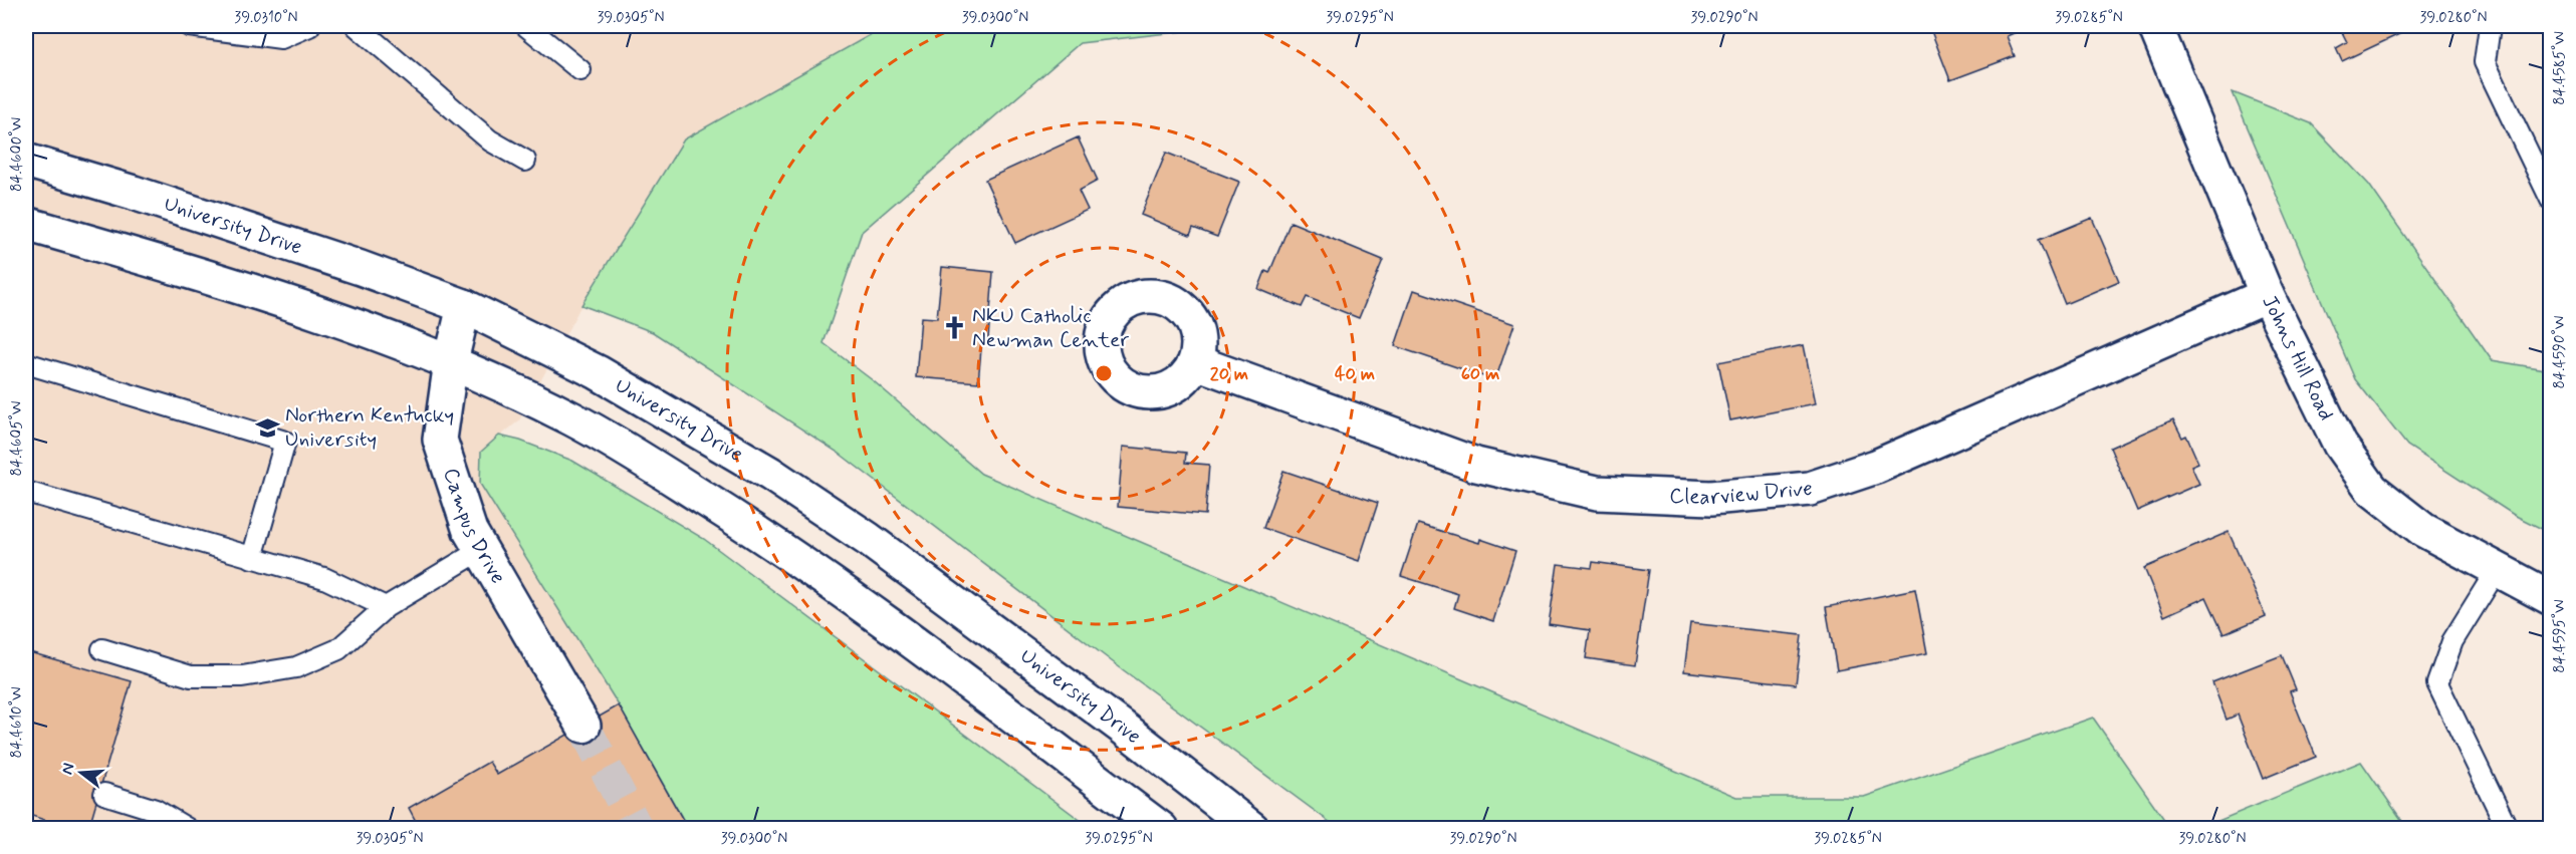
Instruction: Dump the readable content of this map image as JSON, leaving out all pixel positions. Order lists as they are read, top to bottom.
{
  "streets": {
    "street": [
      "University Drive",
      "Johns Hill Road",
      "Clearview Drive",
      "Campus Drive"
    ]
  },
  "crossings": [
    ["University Drive", "Campus Drive"],
    ["Johns Hill Road", "Clearview Drive"]
  ],
  "places": {
    "church": ["NKU Catholic Newman Center"],
    "school or university": ["Northern Kentucky University"]
  },
  "north": "left",
  "coordinates": [
    "39.0310°N",
    "39.0305°N",
    "39.0300°N",
    "39.0295°N",
    "39.0290°N",
    "39.0285°N",
    "39.0280°N",
    "84.4585°W",
    "84.4600°W",
    "84.4590°W",
    "84.4605°W",
    "84.4595°W",
    "84.4610°W"
  ],
  "rings": ["20 m", "40 m", "60 m"]
}
